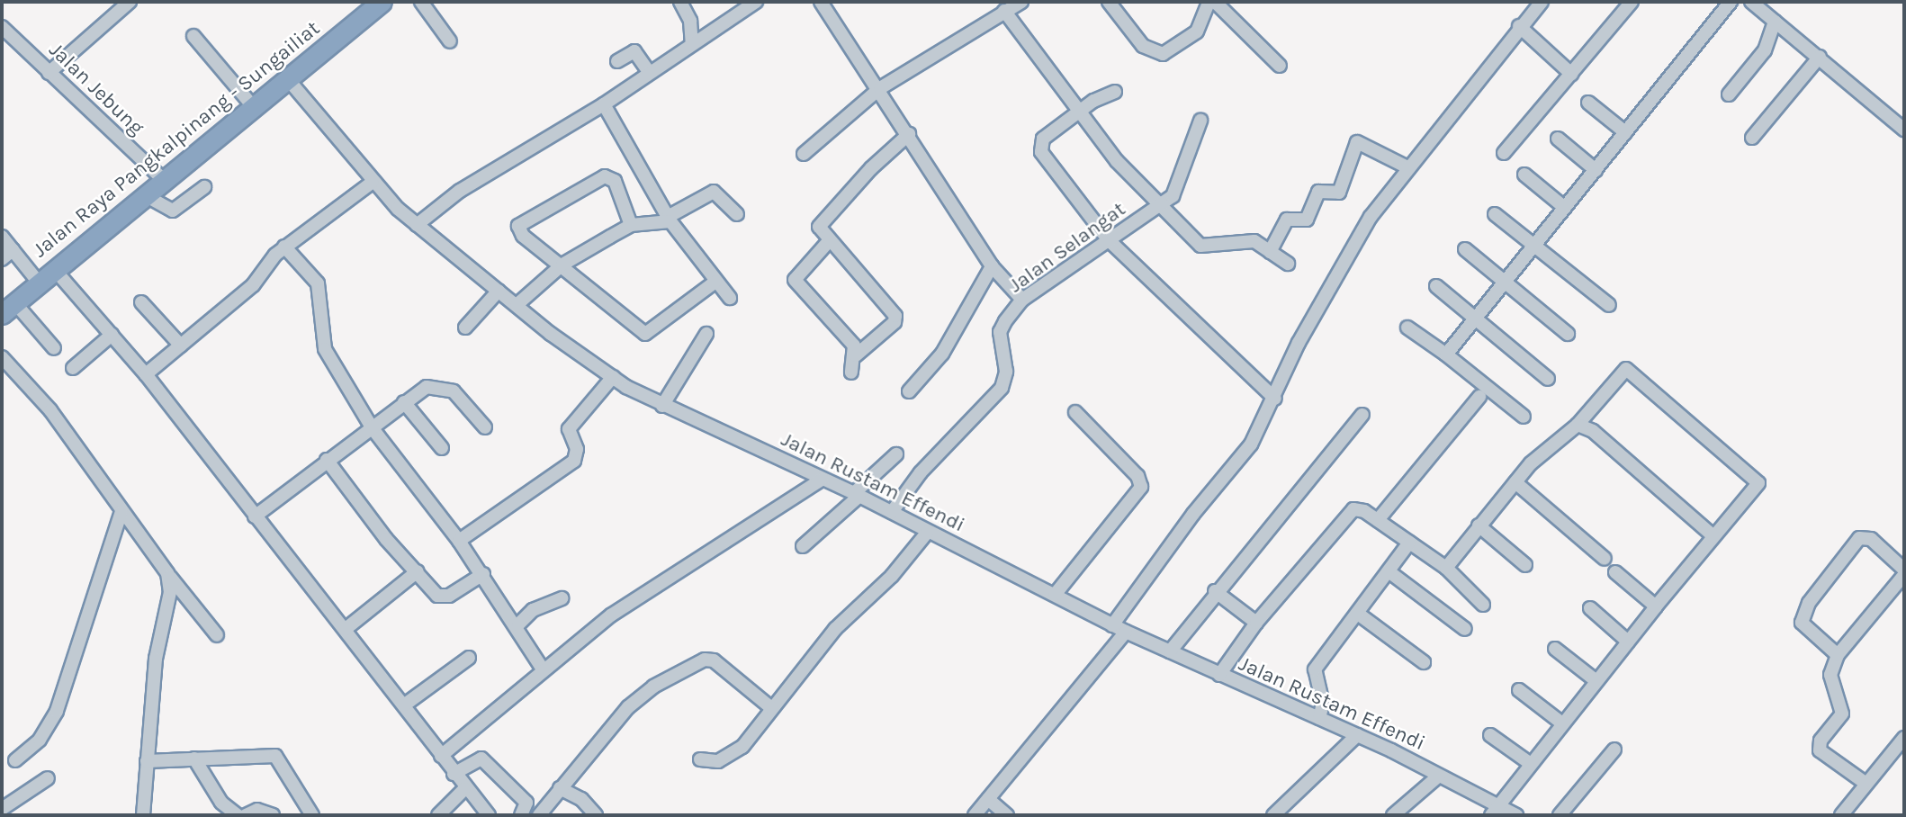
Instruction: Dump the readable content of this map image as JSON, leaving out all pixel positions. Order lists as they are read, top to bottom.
{
  "streets": {
    "highway": ["Jalan Raya Pangkalpinang - Sungailiat"],
    "street": ["Jalan Jebung", "Jalan Selangat", "Jalan Rustam Effendi"]
  },
  "crossings": [
    ["Jalan Jebung", "Jalan Raya Pangkalpinang - Sungailiat"],
    ["Jalan Raya Pangkalpinang - Sungailiat", "Jalan Rustam Effendi"],
    ["Jalan Selangat", "Jalan Rustam Effendi"]
  ]
}
